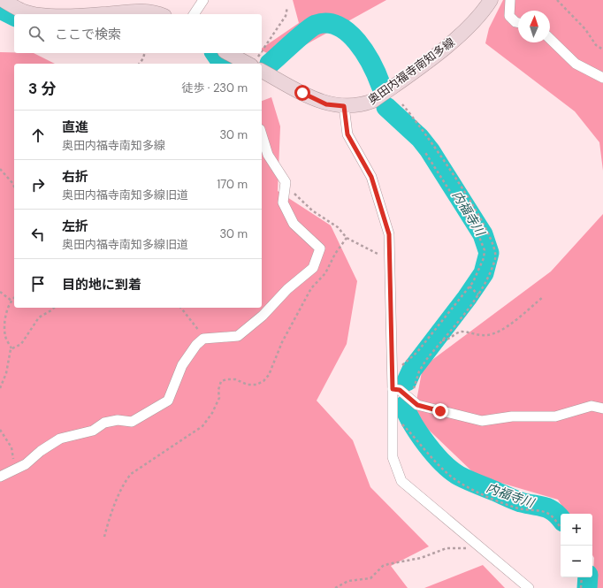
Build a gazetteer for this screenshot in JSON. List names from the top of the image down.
{
  "streets": {
    "main road": ["奥田内福寺南知多線"]
  },
  "water": ["内福寺川"],
  "north": "top",
  "page": {
    "search": "ここで検索",
    "heading": ["3 分", "徒歩 · 230 m"],
    "list": [
      ["直進", "奥田内福寺南知多線", "30 m"],
      ["右折", "奥田内福寺南知多線旧道", "170 m"],
      ["左折", "奥田内福寺南知多線旧道", "30 m"],
      "目的地に到着"
    ],
    "map_buttons": ["+", "−"]
  }
}
